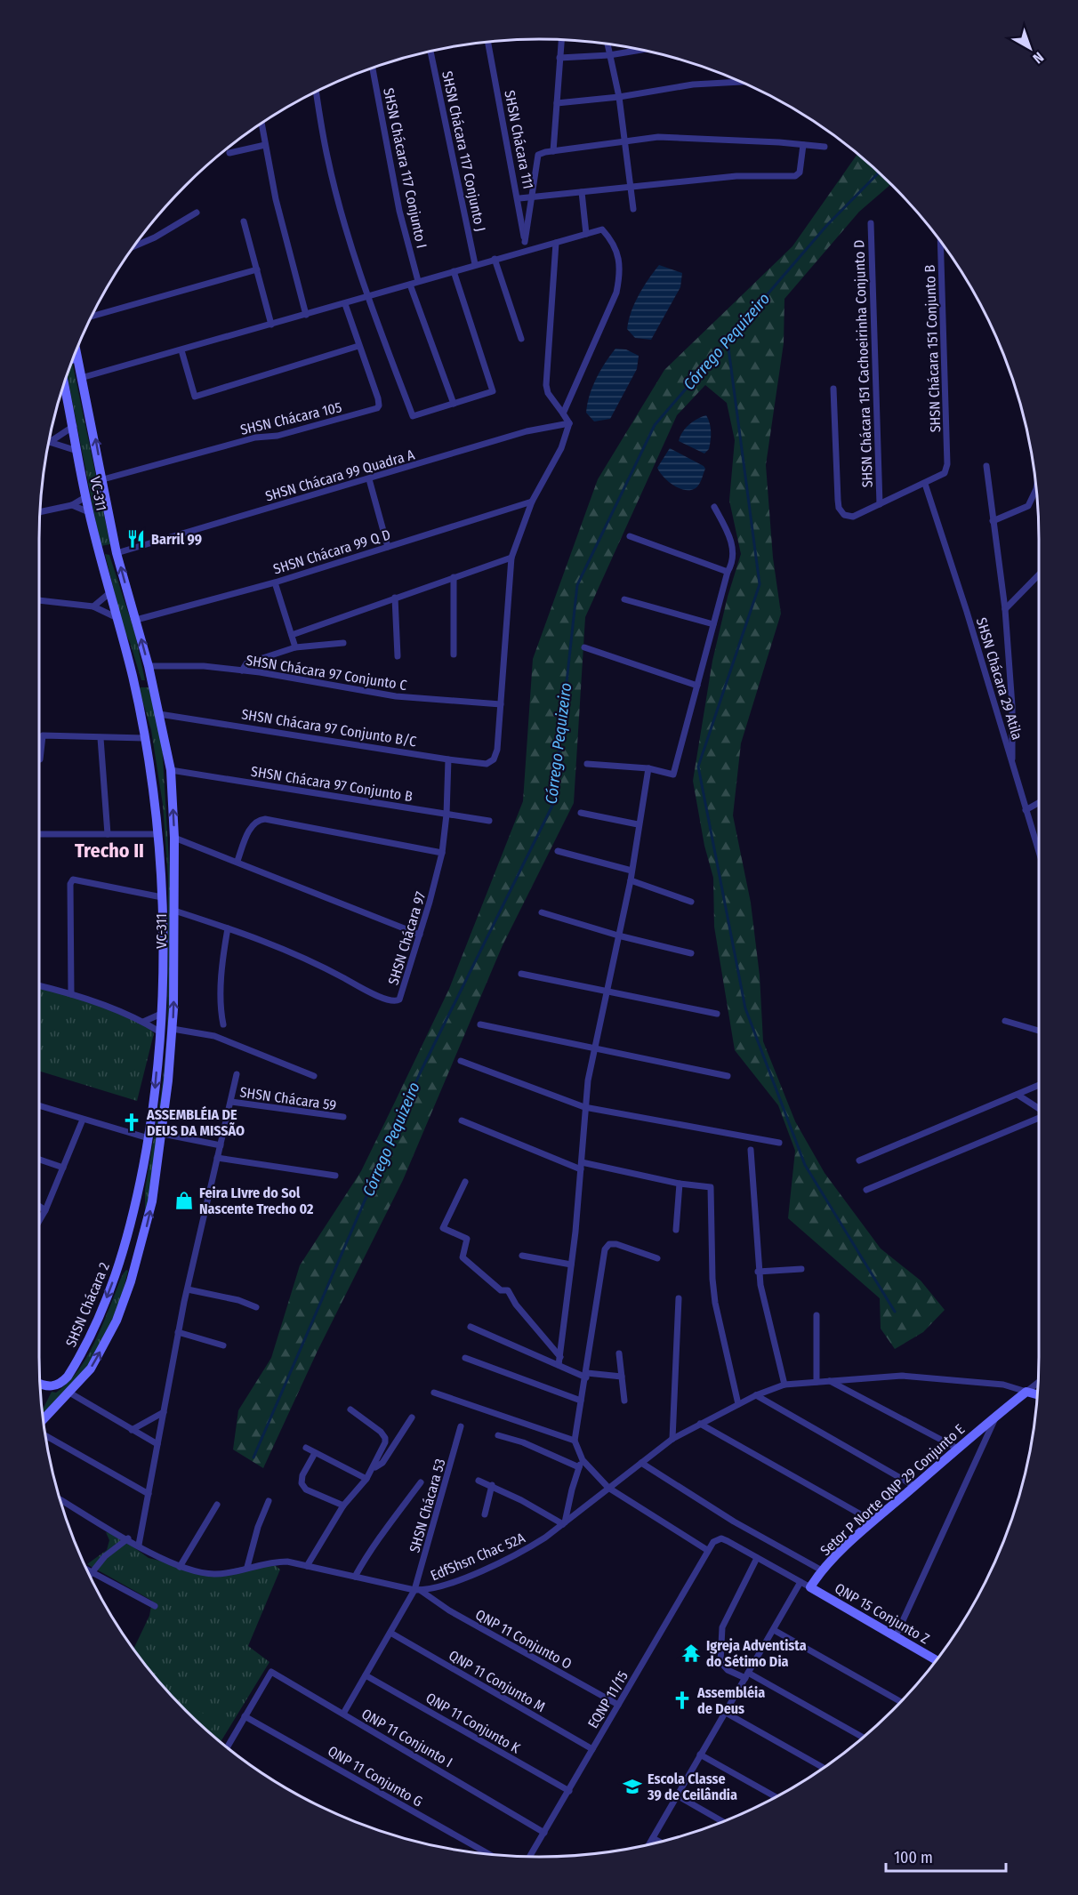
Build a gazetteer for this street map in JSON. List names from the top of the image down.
{
  "streets": {
    "main road": [
      "VC-311",
      "SHSN Chácara 2",
      "Setor P Norte QNP 29 Conjunto E",
      "QNP 15 Conjunto Z"
    ],
    "street": [
      "SHSN Chácara 111",
      "SHSN Chácara 117 Conjunto J",
      "SHSN Chácara 117 Conjunto I",
      "SHSN Chácara 151 Conjunto B",
      "SHSN Chácara 151 Cachoeirinha Conjunto D",
      "SHSN Chácara 105",
      "SHSN Chácara 99 Quadra A",
      "SHSN Chácara 99 Q D",
      "SHSN Chácara 97 Conjunto C",
      "SHSN Chácara 29 Atila",
      "SHSN Chácara 97 Conjunto B/C",
      "SHSN Chácara 97 Conjunto B",
      "SHSN Chácara 97",
      "SHSN Chácara 59",
      "SHSN Chácara 53",
      "EdfShsn Chac 52A",
      "QNP 11 Conjunto O",
      "QNP 11 Conjunto M",
      "EQNP 11/15",
      "QNP 11 Conjunto K",
      "QNP 11 Conjunto I",
      "QNP 11 Conjunto G"
    ]
  },
  "crossings": [
    ["SHSN Chácara 151 Conjunto B", "SHSN Chácara 29 Atila"],
    ["SHSN Chácara 105", "VC-311"],
    ["SHSN Chácara 99 Quadra A", "VC-311"],
    ["VC-311", "SHSN Chácara 99 Q D"],
    ["VC-311", "SHSN Chácara 97 Conjunto C"],
    ["VC-311", "SHSN Chácara 97 Conjunto B/C"],
    ["VC-311", "SHSN Chácara 97 Conjunto B"],
    ["VC-311", "SHSN Chácara 97"],
    ["VC-311", "SHSN Chácara 2"],
    ["SHSN Chácara 97 Conjunto C", "SHSN Chácara 97 Conjunto B/C"],
    ["SHSN Chácara 97 Conjunto B/C", "SHSN Chácara 97"],
    ["SHSN Chácara 97 Conjunto B", "SHSN Chácara 97"],
    ["Setor P Norte QNP 29 Conjunto E", "EdfShsn Chac 52A"],
    ["Setor P Norte QNP 29 Conjunto E", "QNP 15 Conjunto Z"],
    ["SHSN Chácara 53", "EdfShsn Chac 52A"],
    ["SHSN Chácara 53", "QNP 11 Conjunto O"],
    ["SHSN Chácara 53", "QNP 11 Conjunto M"],
    ["SHSN Chácara 53", "QNP 11 Conjunto K"],
    ["SHSN Chácara 53", "QNP 11 Conjunto I"],
    ["EdfShsn Chac 52A", "QNP 11 Conjunto O"],
    ["QNP 11 Conjunto O", "EQNP 11/15"],
    ["QNP 11 Conjunto M", "EQNP 11/15"],
    ["EQNP 11/15", "QNP 11 Conjunto K"],
    ["EQNP 11/15", "QNP 11 Conjunto I"],
    ["QNP 11 Conjunto I", "QNP 11 Conjunto G"]
  ],
  "one_way": ["SHSN Chácara 2"],
  "districts": ["Trecho II"],
  "water": ["Córrego Pequizeiro"],
  "places": {
    "restaurant": ["Barril 99"],
    "church": ["ASSEMBLÉIA DE DEUS DA MISSÃO", "Assembléia de Deus"],
    "shop": ["Feira LIvre do Sol Nascente Trecho 02"],
    "temple": ["Igreja Adventista do Sétimo Dia"],
    "school or university": ["Escola Classe 39 de Ceilândia"]
  },
  "scale_bar": "100 m",
  "north": "bottom right"
}
